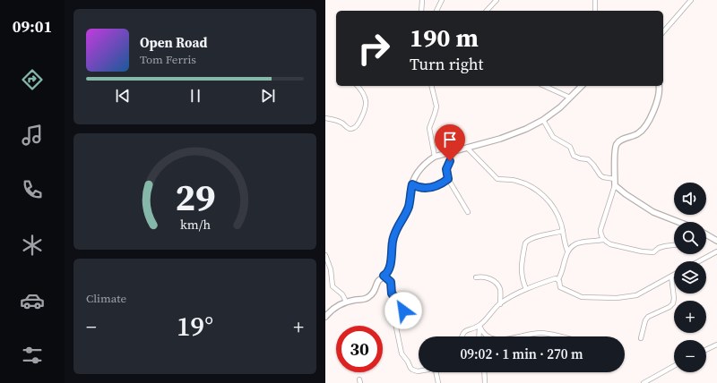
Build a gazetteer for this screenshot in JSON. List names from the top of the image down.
{
  "page": {
    "tabs": "09:01",
    "turn": ["190 m", "Turn right"],
    "song": ["Open Road", "Tom Ferris"],
    "map_buttons": ["+", "−"],
    "tile": "Climate",
    "heat": ["−", "19°", "+"],
    "limit": "30",
    "trip": "09:02 · 1 min · 270 m",
    "gauge": ["29", "km/h"]
  }
}
